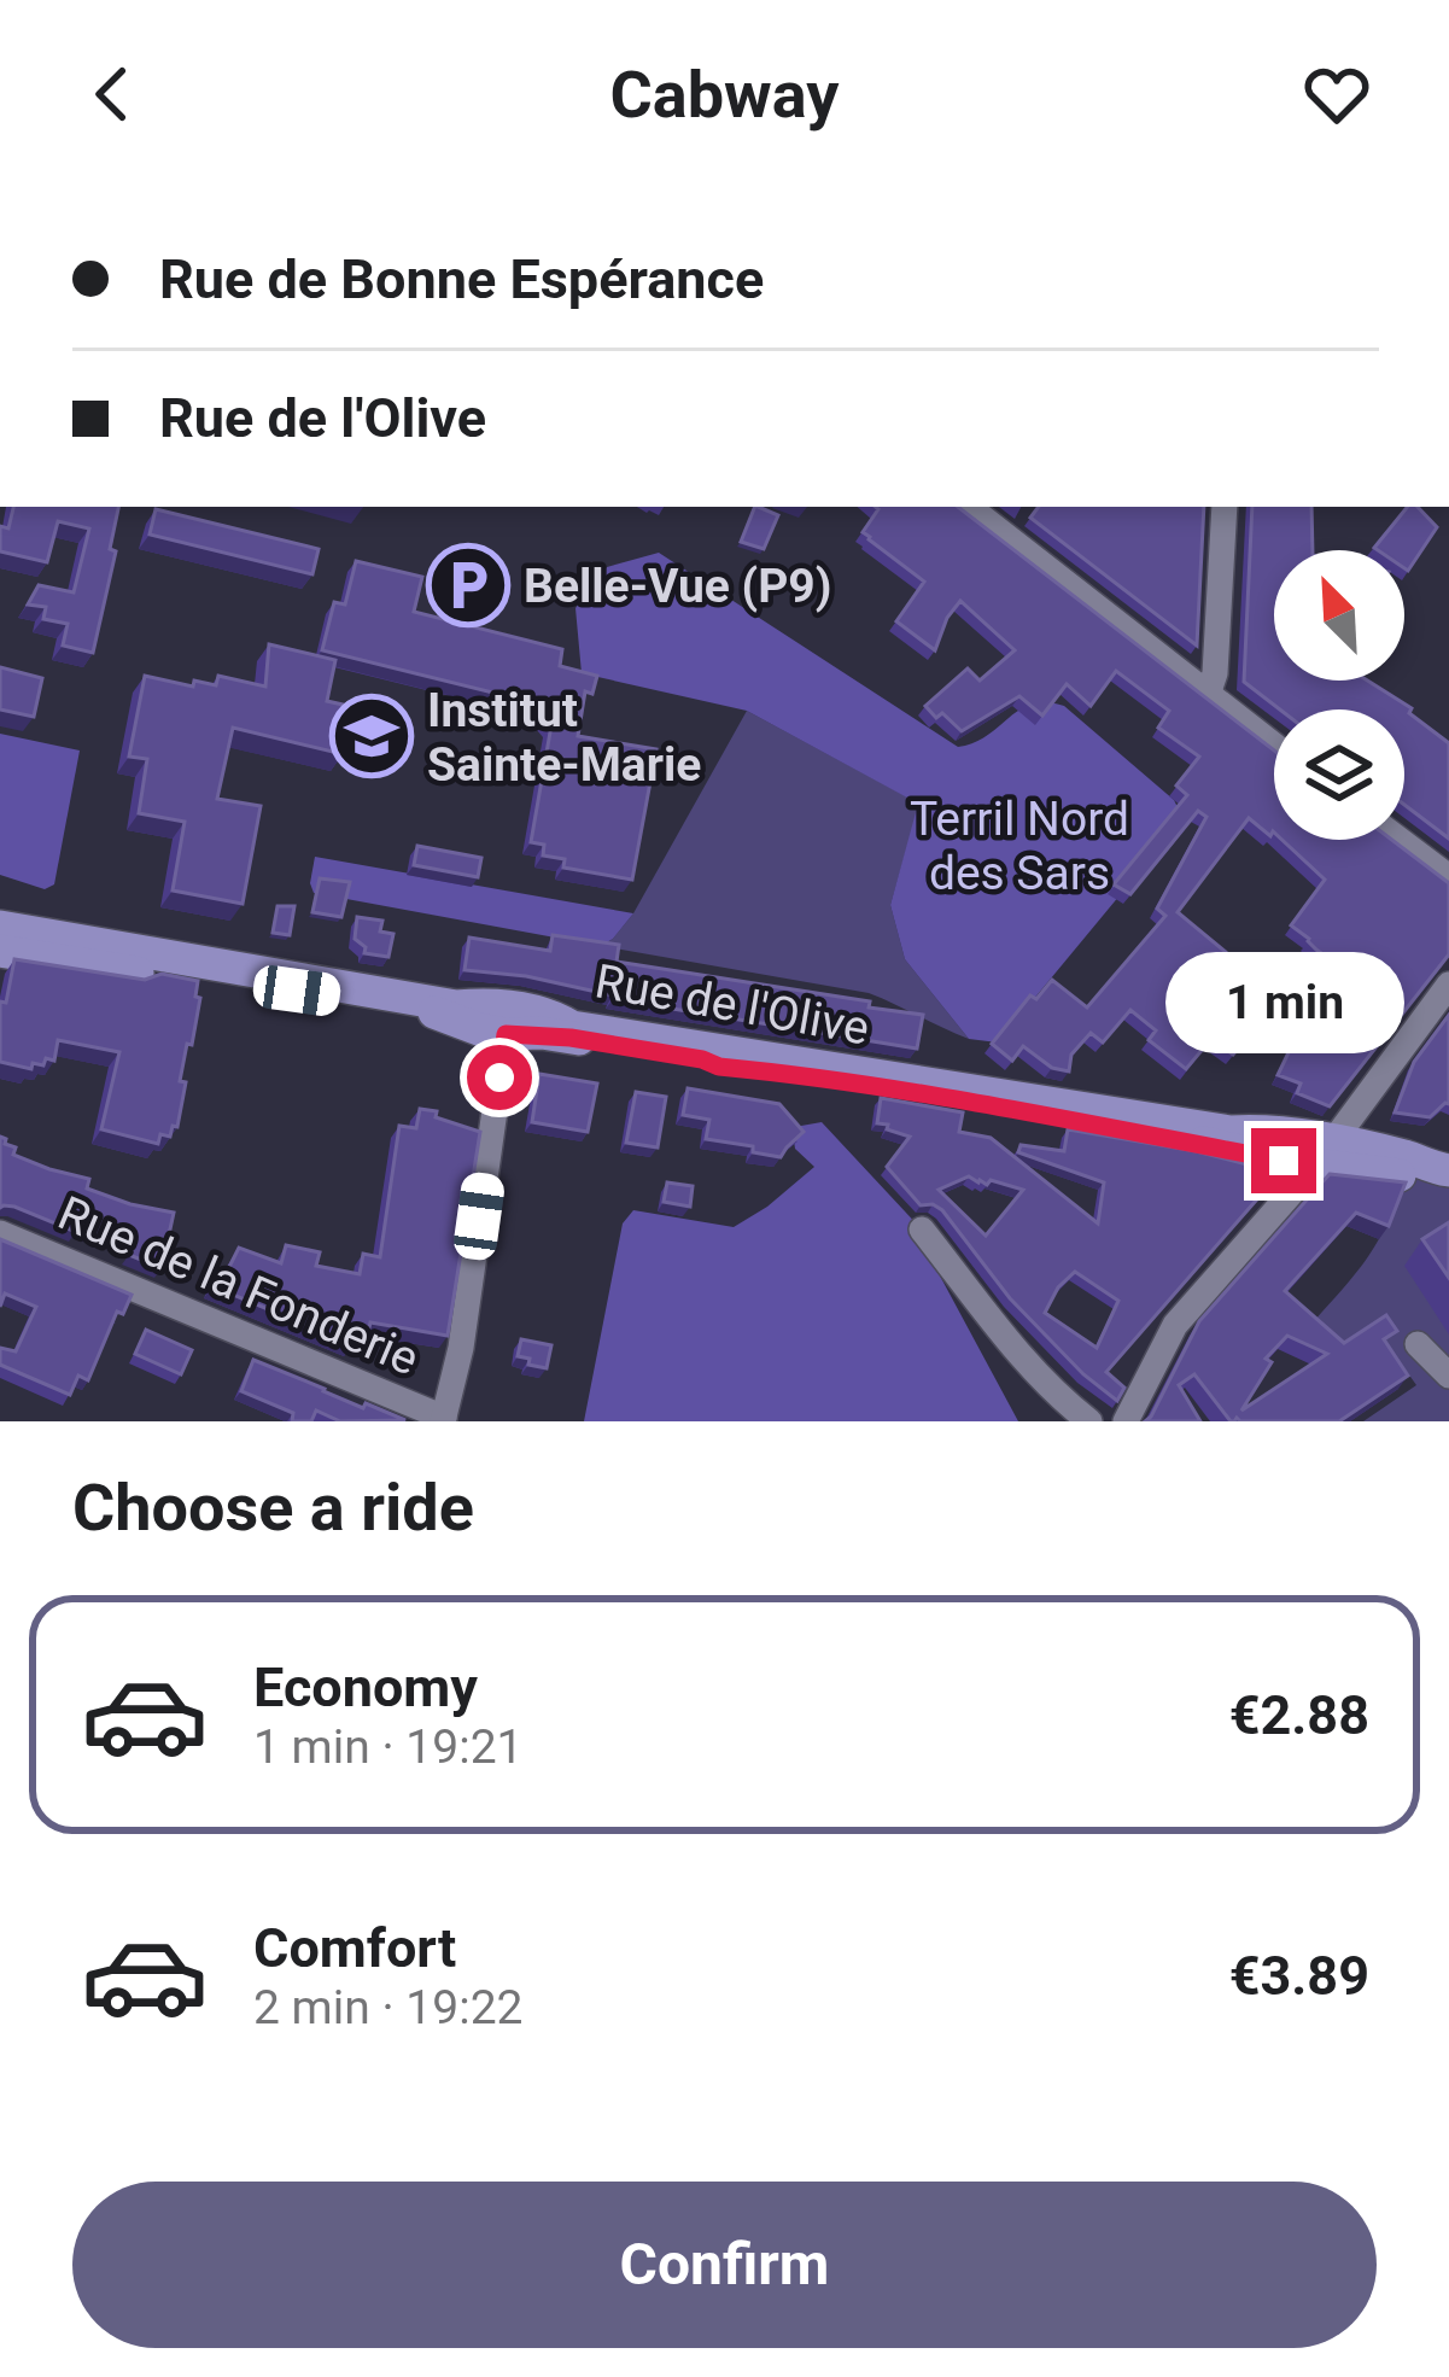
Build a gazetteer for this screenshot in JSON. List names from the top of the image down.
{
  "streets": {
    "main road": ["Rue de l'Olive"],
    "street": ["Rue de la Fonderie"]
  },
  "parks": ["Terril Nord des Sars"],
  "places": {
    "parking": ["Belle-Vue (P9)"],
    "school or university": ["Institut Sainte-Marie"]
  },
  "north": "top left",
  "page": {
    "header": "Cabway",
    "banner": ["Rue de Bonne Espérance", "Rue de l'Olive"],
    "bubble": "1 min",
    "heading": "Choose a ride",
    "list": [
      {
        "name": "Economy",
        "note": "1 min · 19:21",
        "value": "€2.88"
      },
      {
        "name": "Comfort",
        "note": "2 min · 19:22",
        "value": "€3.89"
      }
    ],
    "buttons": "Confirm"
  }
}
